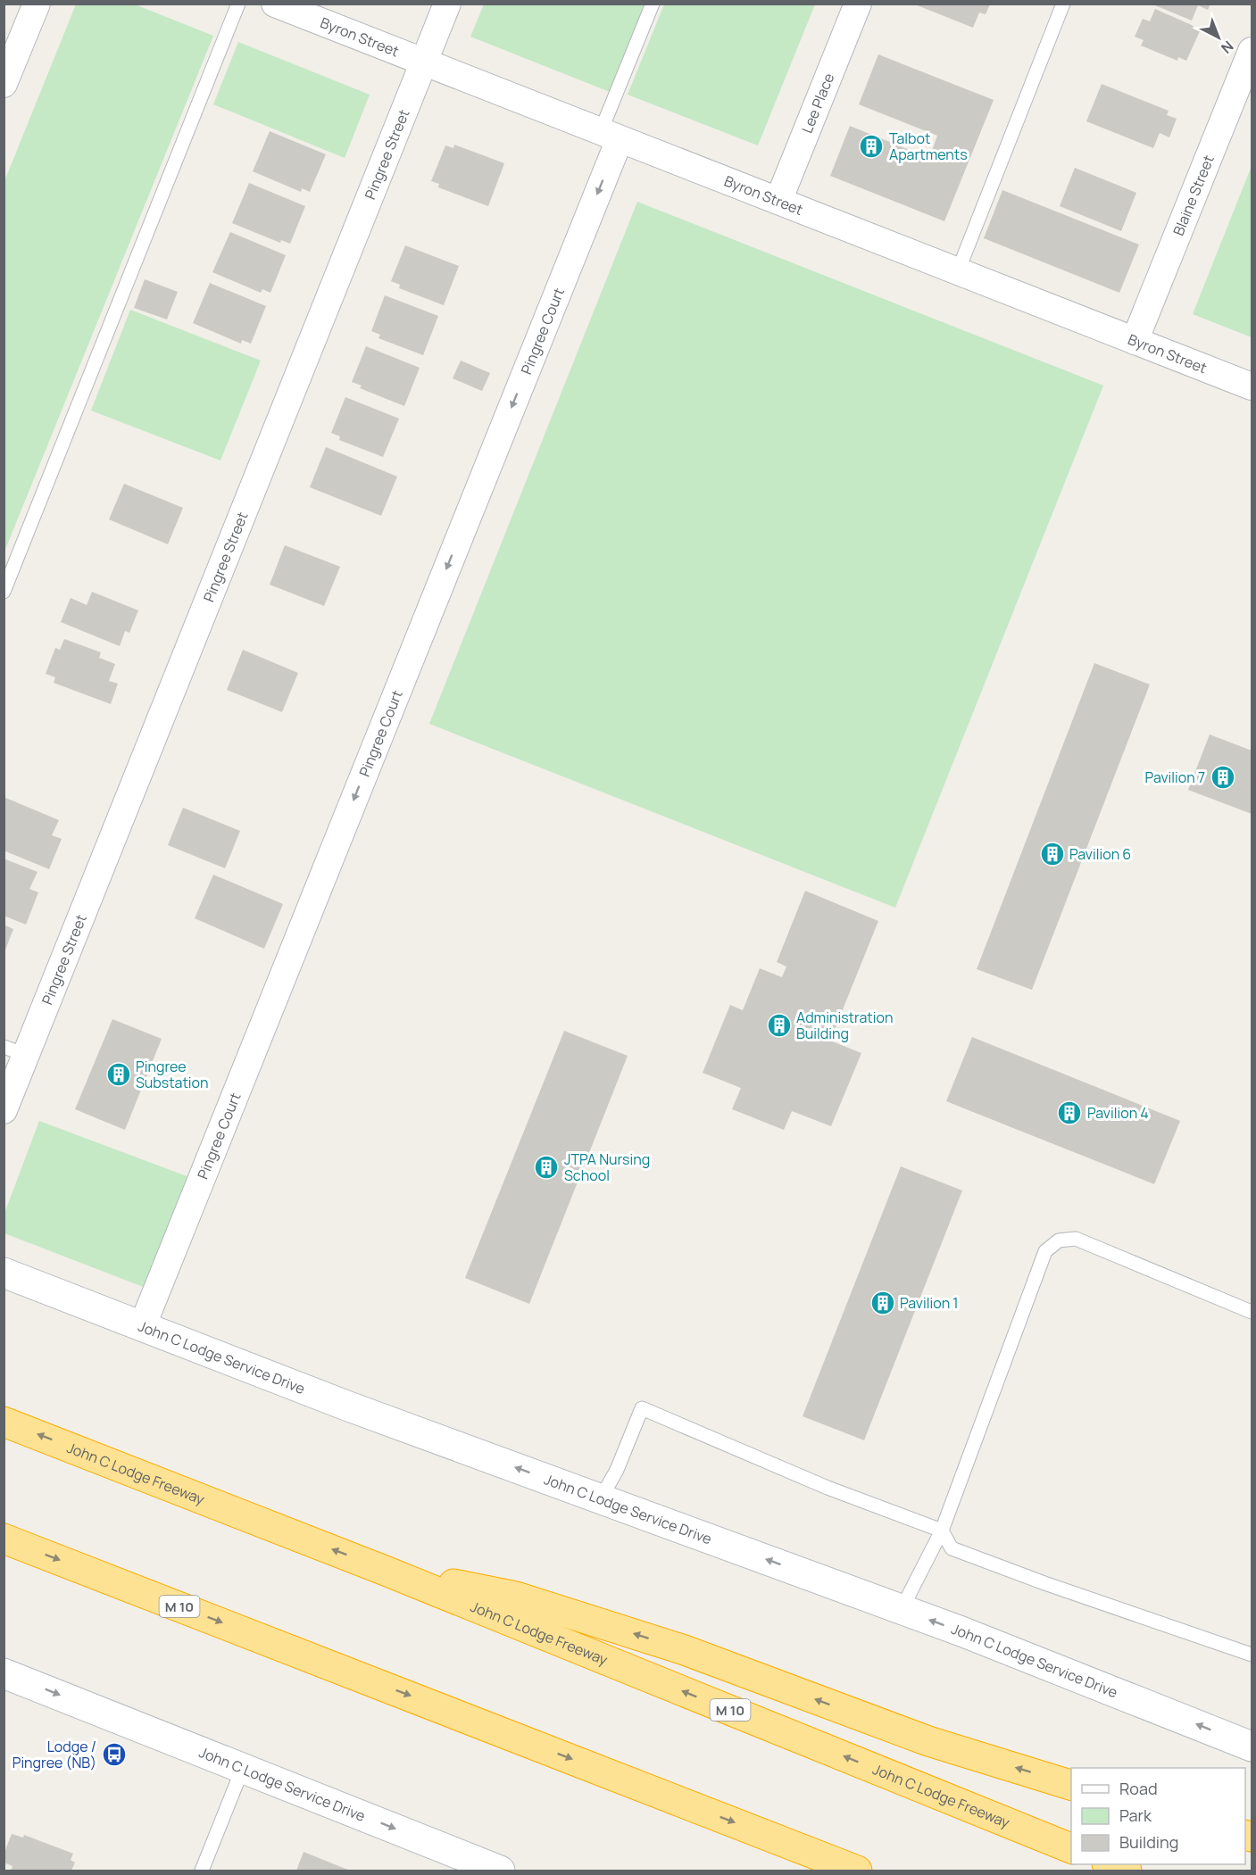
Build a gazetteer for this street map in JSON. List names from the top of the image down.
{
  "streets": {
    "highway": ["John C Lodge Freeway", "M 10"],
    "main road": ["John C Lodge Service Drive"],
    "street": [
      "Byron Street",
      "Lee Place",
      "Pingree Street",
      "Blaine Street",
      "Pingree Court"
    ]
  },
  "crossings": [
    ["Byron Street", "Lee Place"],
    ["Byron Street", "Pingree Street"],
    ["Byron Street", "Blaine Street"],
    ["Byron Street", "Pingree Court"],
    ["Pingree Court", "John C Lodge Service Drive"]
  ],
  "one_way": ["Pingree Court"],
  "places": {
    "building": [
      "Talbot Apartments",
      "Pavilion 7",
      "Pavilion 6",
      "Administration Building",
      "Pingree Substation",
      "Pavilion 4",
      "JTPA Nursing School",
      "Pavilion 1"
    ],
    "bus stop": ["Lodge / Pingree (NB)"]
  },
  "legend": ["Road", "Park", "Building"],
  "north": "bottom right"
}
